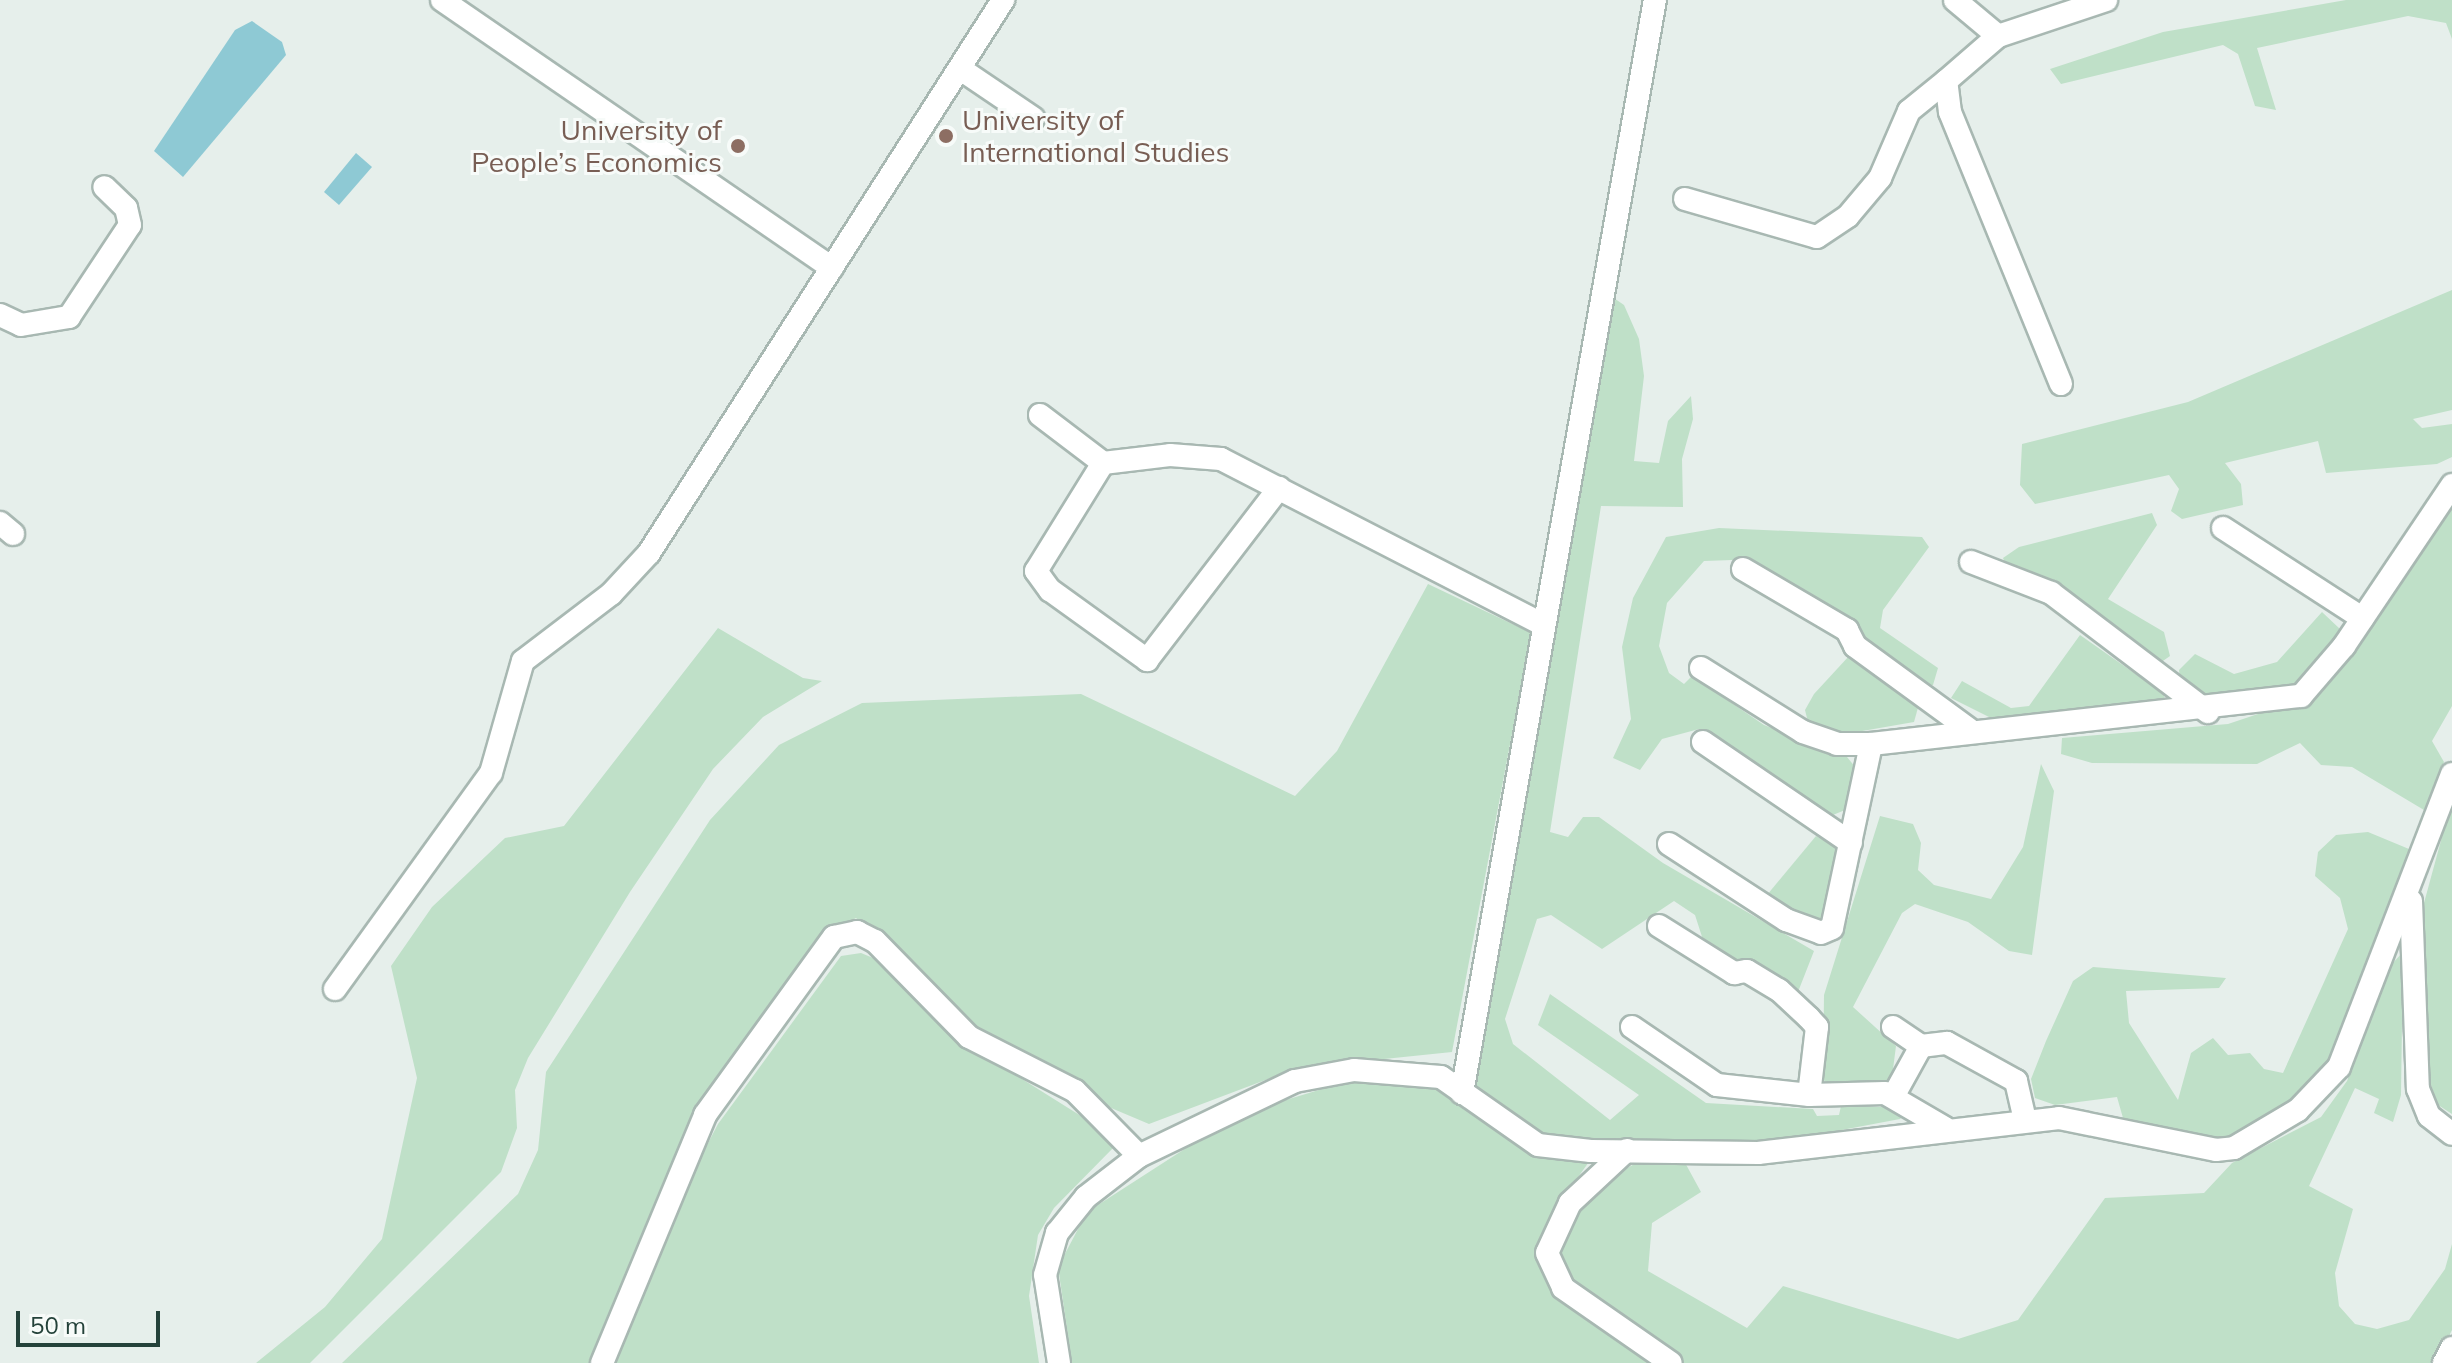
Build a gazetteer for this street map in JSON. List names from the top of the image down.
{
  "places": ["University of International Studies", "University of People’s Economics"],
  "scale_bar": "50 m"
}
